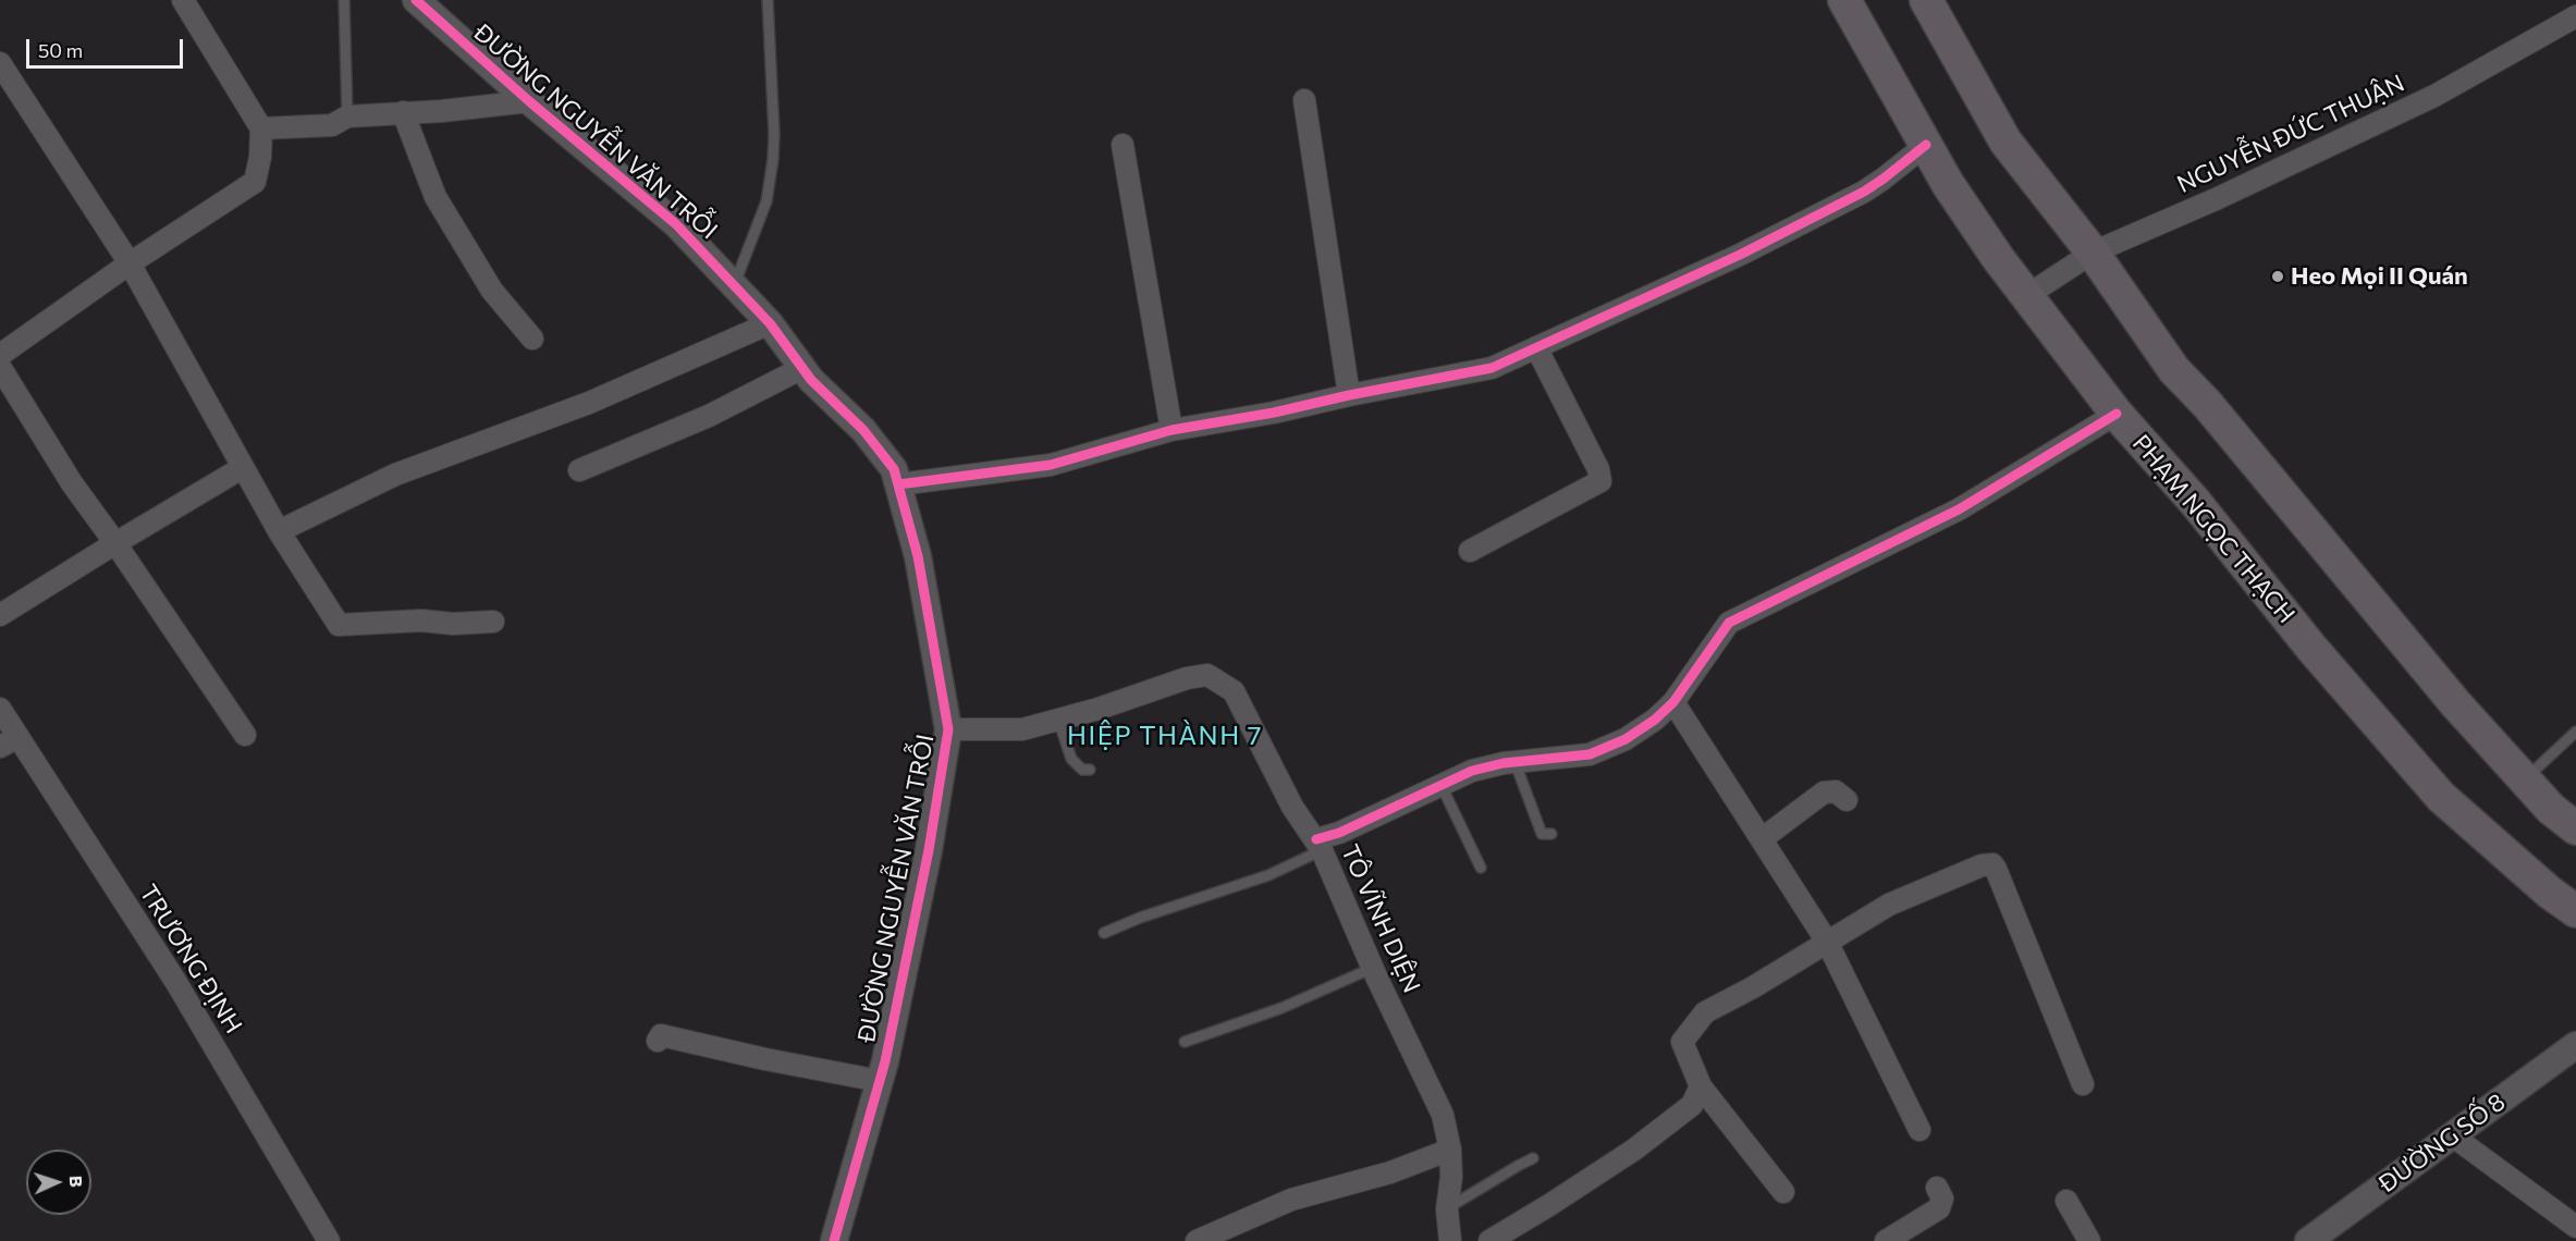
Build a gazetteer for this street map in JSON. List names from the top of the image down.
{
  "streets": {
    "main road": ["PHẠM NGỌC THẠCH"],
    "street": [
      "ĐƯỜNG NGUYỄN VĂN TRỖI",
      "NGUYỄN ĐỨC THUẬN",
      "TÔ VĨNH DIỆN",
      "TRƯƠNG ĐỊNH",
      "ĐƯỜNG SỐ 8"
    ]
  },
  "crossings": [
    ["ĐƯỜNG NGUYỄN VĂN TRỖI", "TÔ VĨNH DIỆN"],
    ["NGUYỄN ĐỨC THUẬN", "PHẠM NGỌC THẠCH"]
  ],
  "districts": ["HIỆP THÀNH 7"],
  "places": ["Heo Mọi II Quán"],
  "scale_bar": "50 m",
  "north": "right"
}
